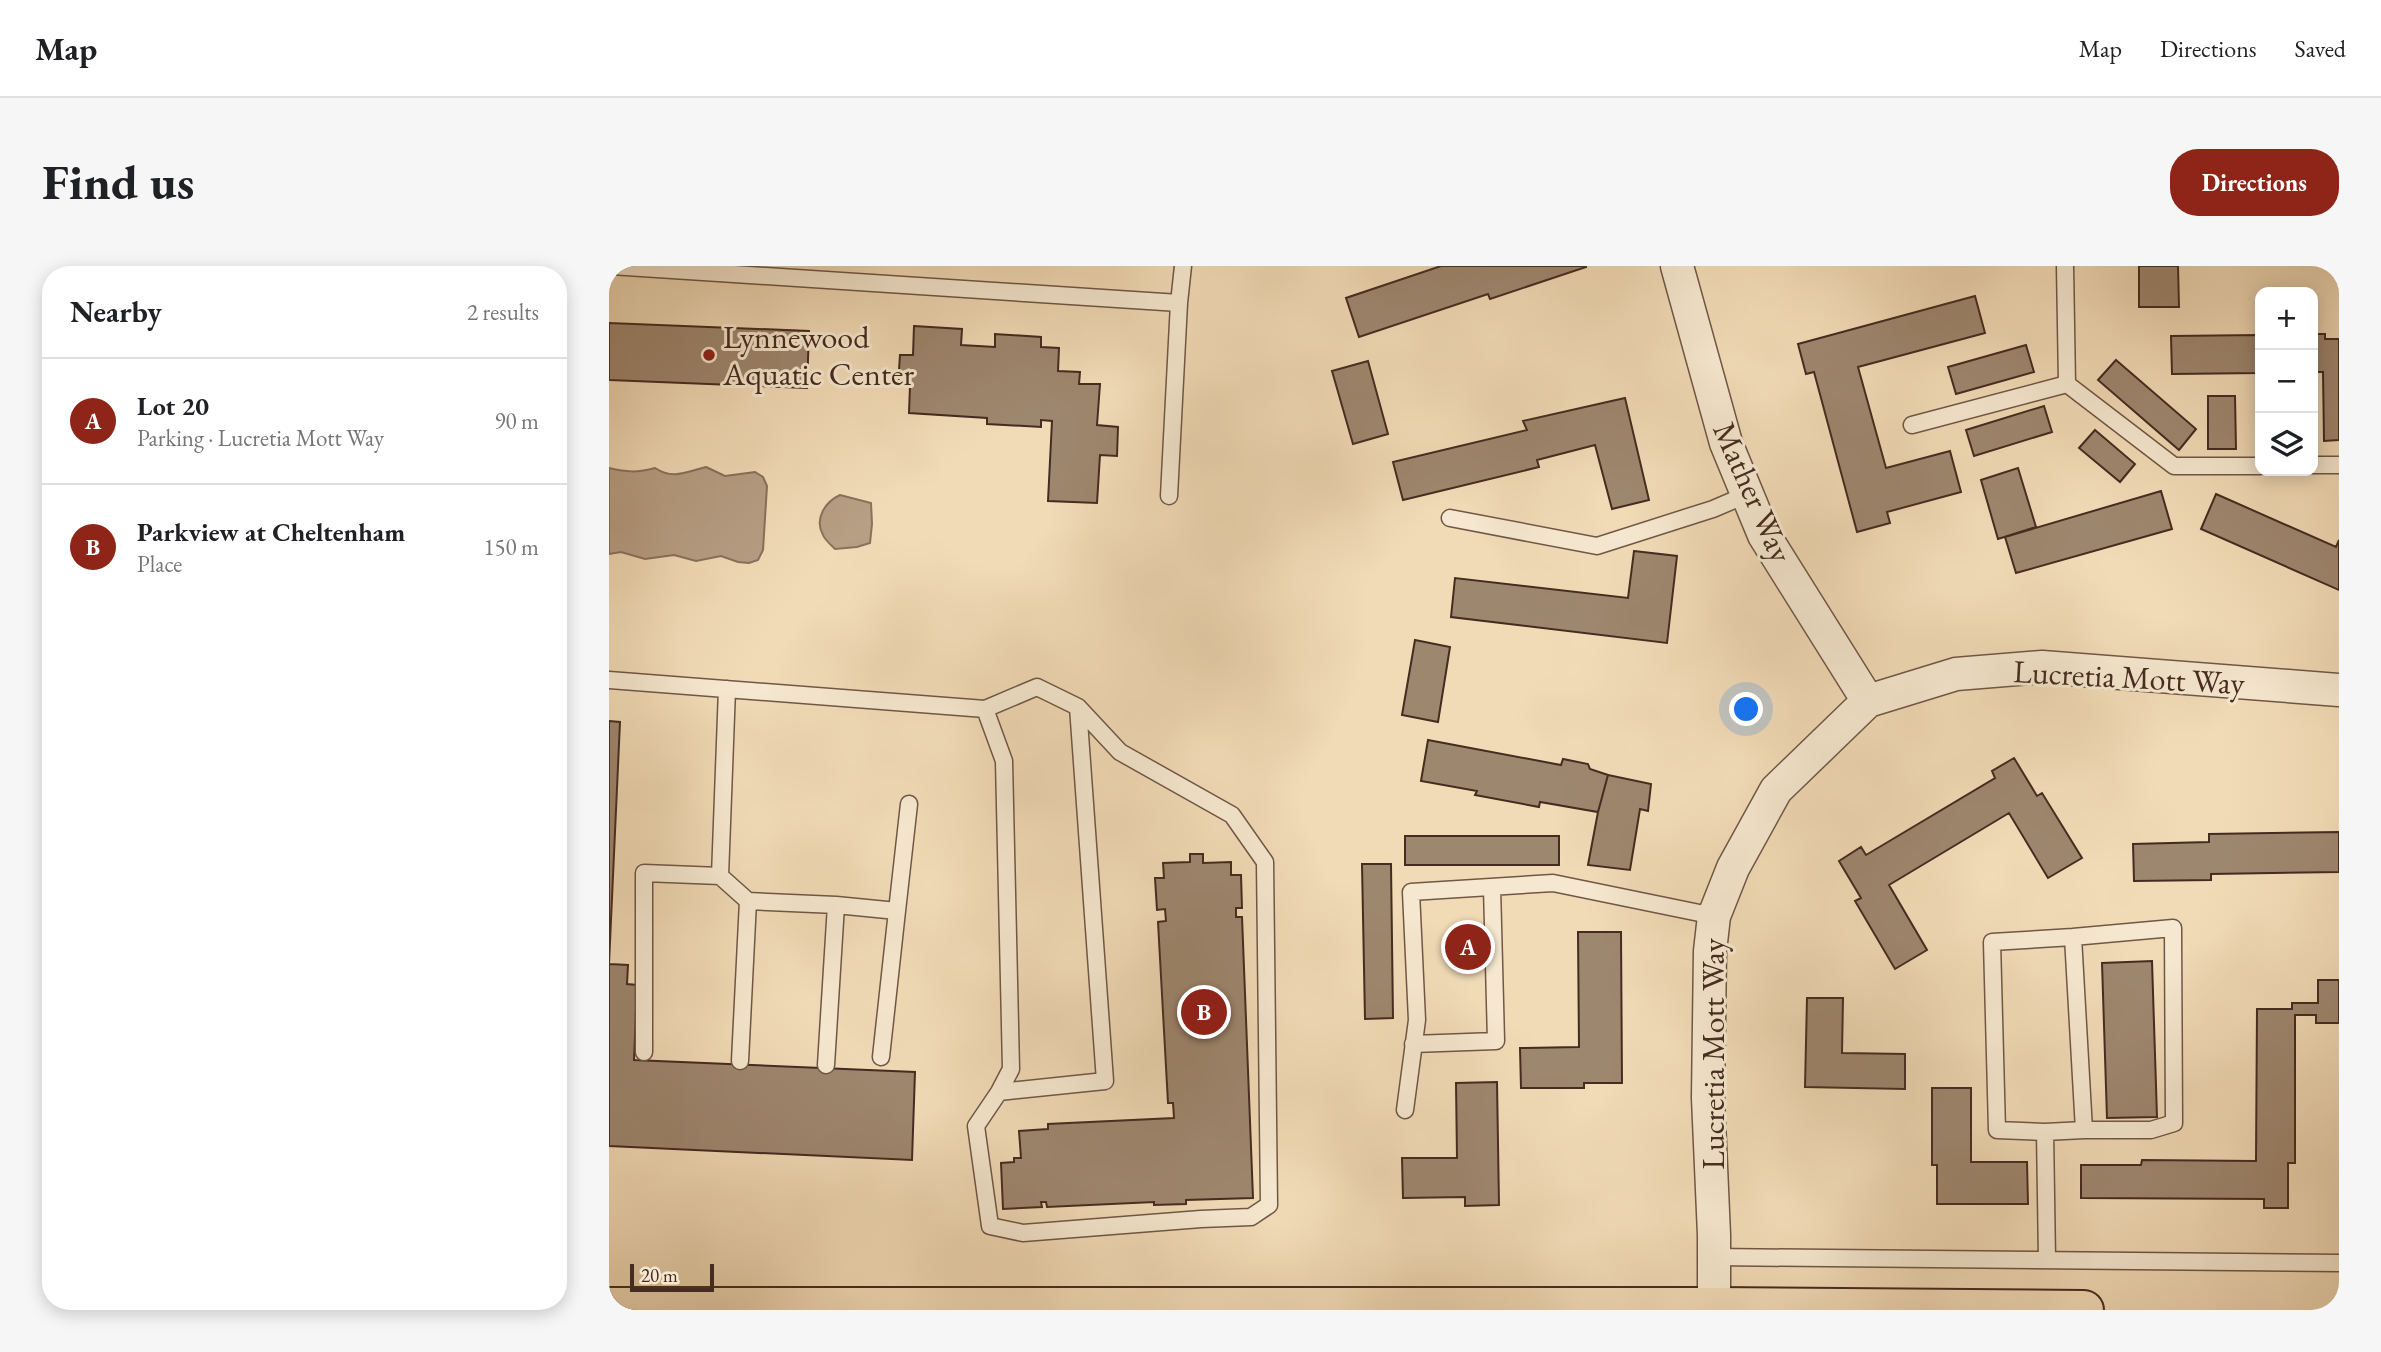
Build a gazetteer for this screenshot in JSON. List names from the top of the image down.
{
  "streets": {
    "street": ["Mather Way", "Lucretia Mott Way"]
  },
  "crossings": [
    ["Mather Way", "Lucretia Mott Way"]
  ],
  "places": ["Lynnewood Aquatic Center"],
  "scale_bar": "20 m",
  "page": {
    "header": "Map",
    "nav": ["Map", "Directions", "Saved"],
    "buttons": "Directions",
    "title": "Find us",
    "heading": ["Nearby", "2 results"],
    "map_buttons": ["+", "−"],
    "list": [
      {
        "mark": "A",
        "name": "Lot 20",
        "note": "Parking · Lucretia Mott Way",
        "value": "90 m"
      },
      {
        "mark": "B",
        "name": "Parkview at Cheltenham",
        "note": "Place",
        "value": "150 m"
      }
    ],
    "pins": ["A", "B"],
    "scale": "20 m"
  }
}
